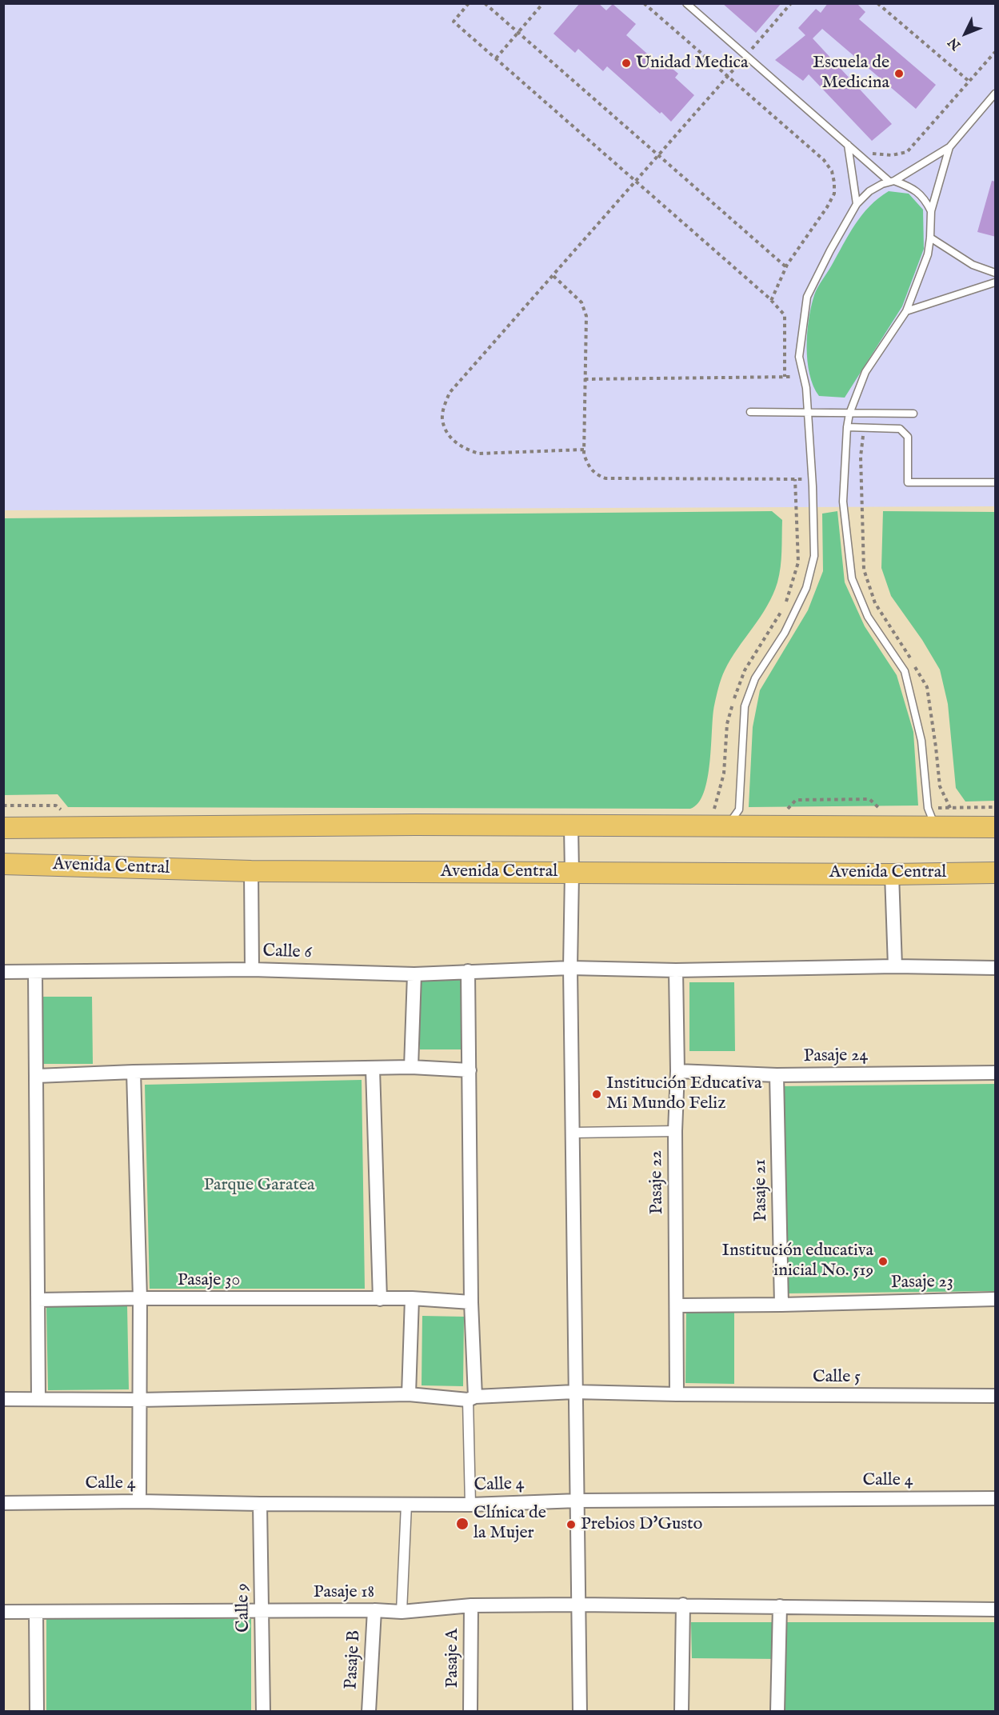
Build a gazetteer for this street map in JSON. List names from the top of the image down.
{
  "streets": {
    "main road": ["Avenida Central"],
    "street": [
      "Calle 6",
      "Pasaje 24",
      "Pasaje 22",
      "Pasaje 21",
      "Pasaje 30",
      "Pasaje 23",
      "Calle 5",
      "Calle 4",
      "Pasaje 18",
      "Calle 9",
      "Pasaje A",
      "Pasaje B"
    ]
  },
  "crossings": [
    ["Calle 6", "Pasaje 22"],
    ["Pasaje 24", "Pasaje 22"],
    ["Pasaje 24", "Pasaje 21"],
    ["Pasaje 22", "Pasaje 23"],
    ["Pasaje 22", "Calle 5"],
    ["Pasaje 21", "Pasaje 23"],
    ["Calle 4", "Calle 9"],
    ["Pasaje 18", "Calle 9"],
    ["Pasaje 18", "Pasaje A"],
    ["Pasaje 18", "Pasaje B"]
  ],
  "parks": ["Parque Garatea"],
  "places": [
    "Unidad Medica",
    "Escuela de Medicina",
    "Institución Educativa Mi Mundo Feliz",
    "Institución educativa inicial No. 519",
    "Clínica de la Mujer",
    "Prebios D'Gusto"
  ],
  "north": "bottom left"
}
